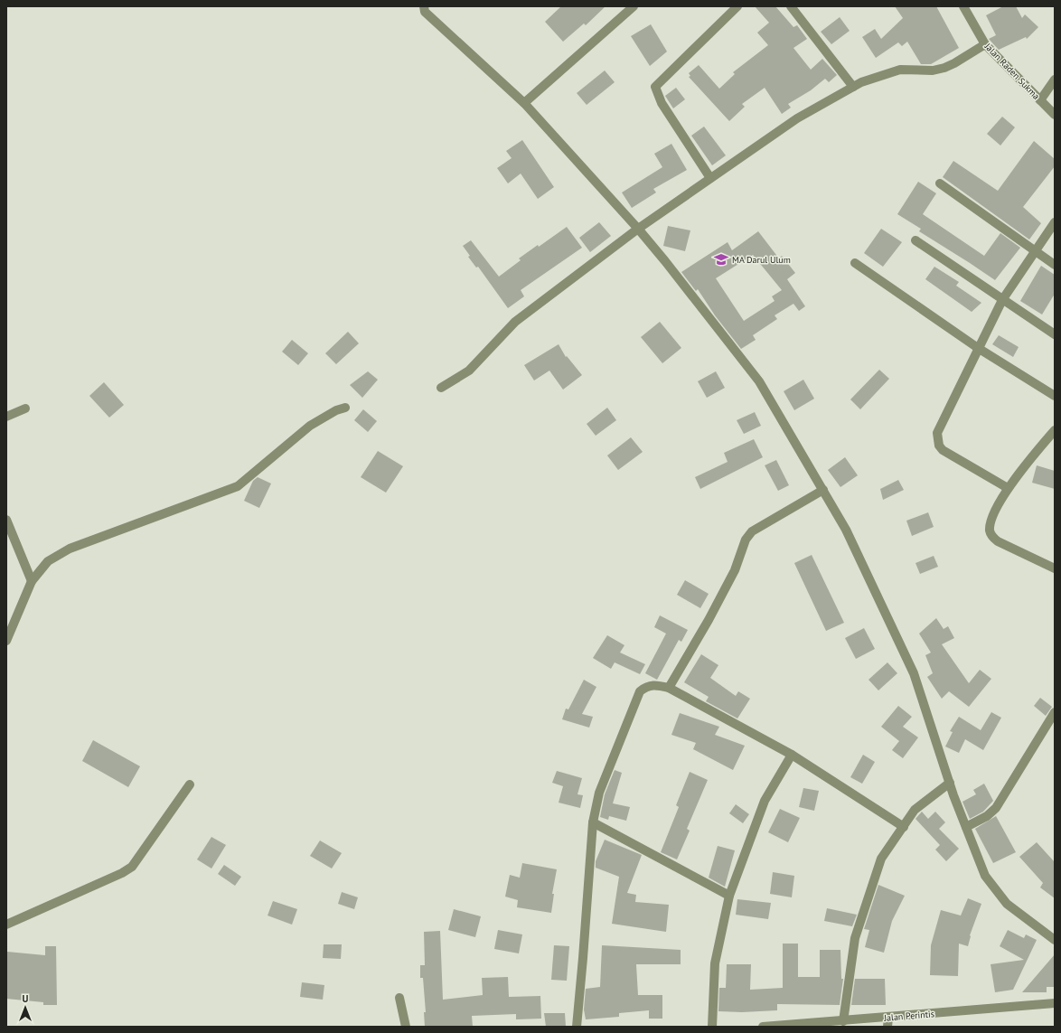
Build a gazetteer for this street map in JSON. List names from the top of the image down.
{
  "streets": {
    "street": ["Jalan Raden Sukma", "Jalan Perintis"]
  },
  "places": {
    "school or university": ["MA Darul Ulum"]
  },
  "north": "top"
}
